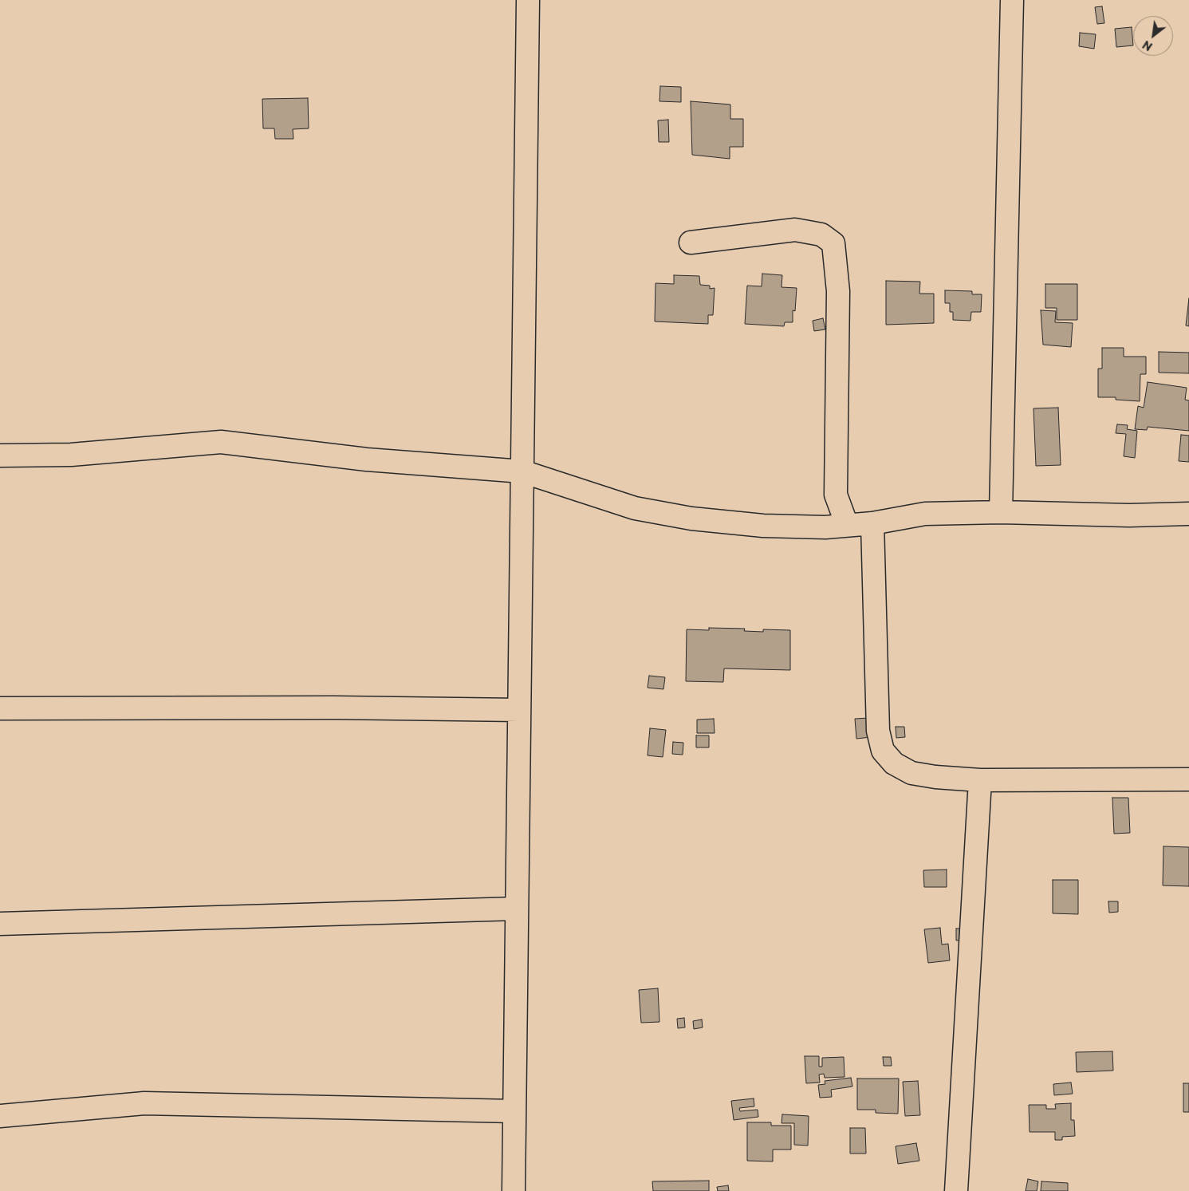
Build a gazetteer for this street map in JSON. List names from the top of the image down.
{
  "north": "bottom left"
}
